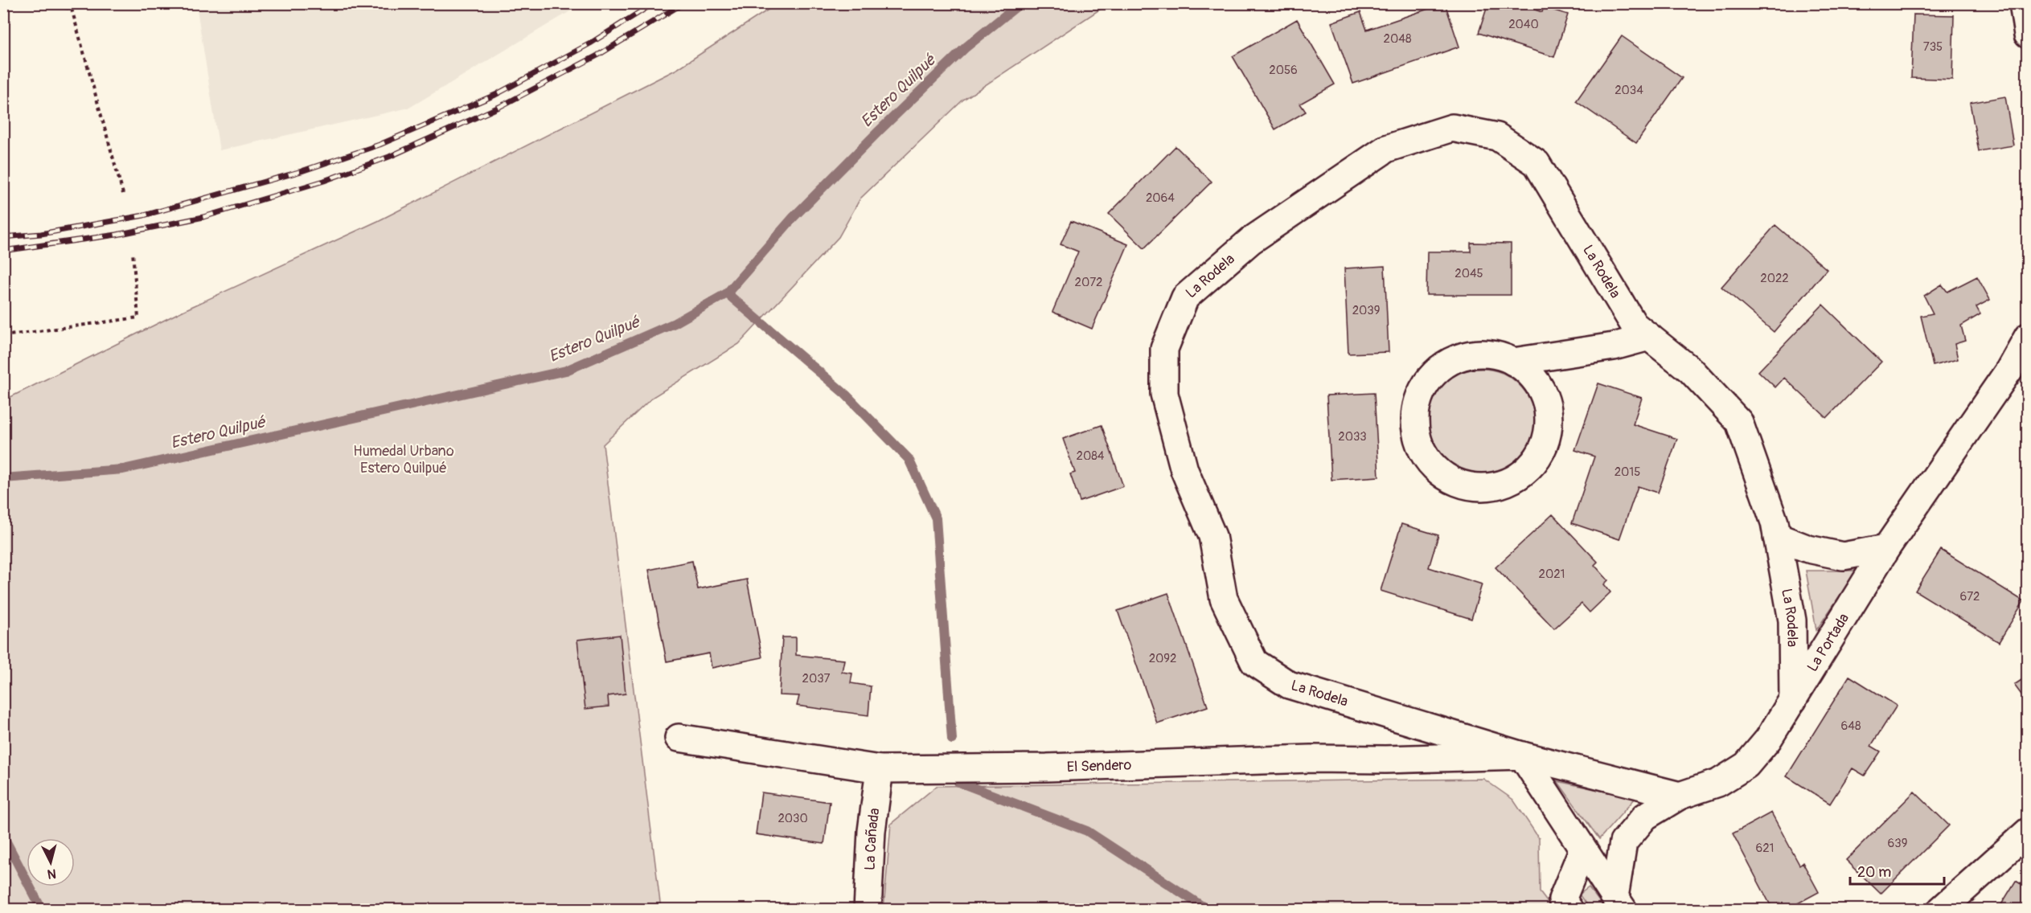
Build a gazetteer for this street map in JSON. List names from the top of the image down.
{
  "streets": {
    "street": [
      "La Rodela",
      "La Portada",
      "El Sendero",
      "La Cañada"
    ]
  },
  "crossings": [
    ["La Rodela", "La Portada"],
    ["La Rodela", "El Sendero"],
    ["El Sendero", "La Cañada"]
  ],
  "water": ["Estero Quilpué"],
  "parks": ["Humedal Urbano Estero Quilpué"],
  "house_numbers": [
    "2040",
    "2048",
    "735",
    "2056",
    "2034",
    "2064",
    "2045",
    "2022",
    "2072",
    "2039",
    "2033",
    "2084",
    "2015",
    "2021",
    "672",
    "2092",
    "2037",
    "648",
    "2030",
    "639",
    "621"
  ],
  "scale_bar": "20 m",
  "north": "bottom"
}
